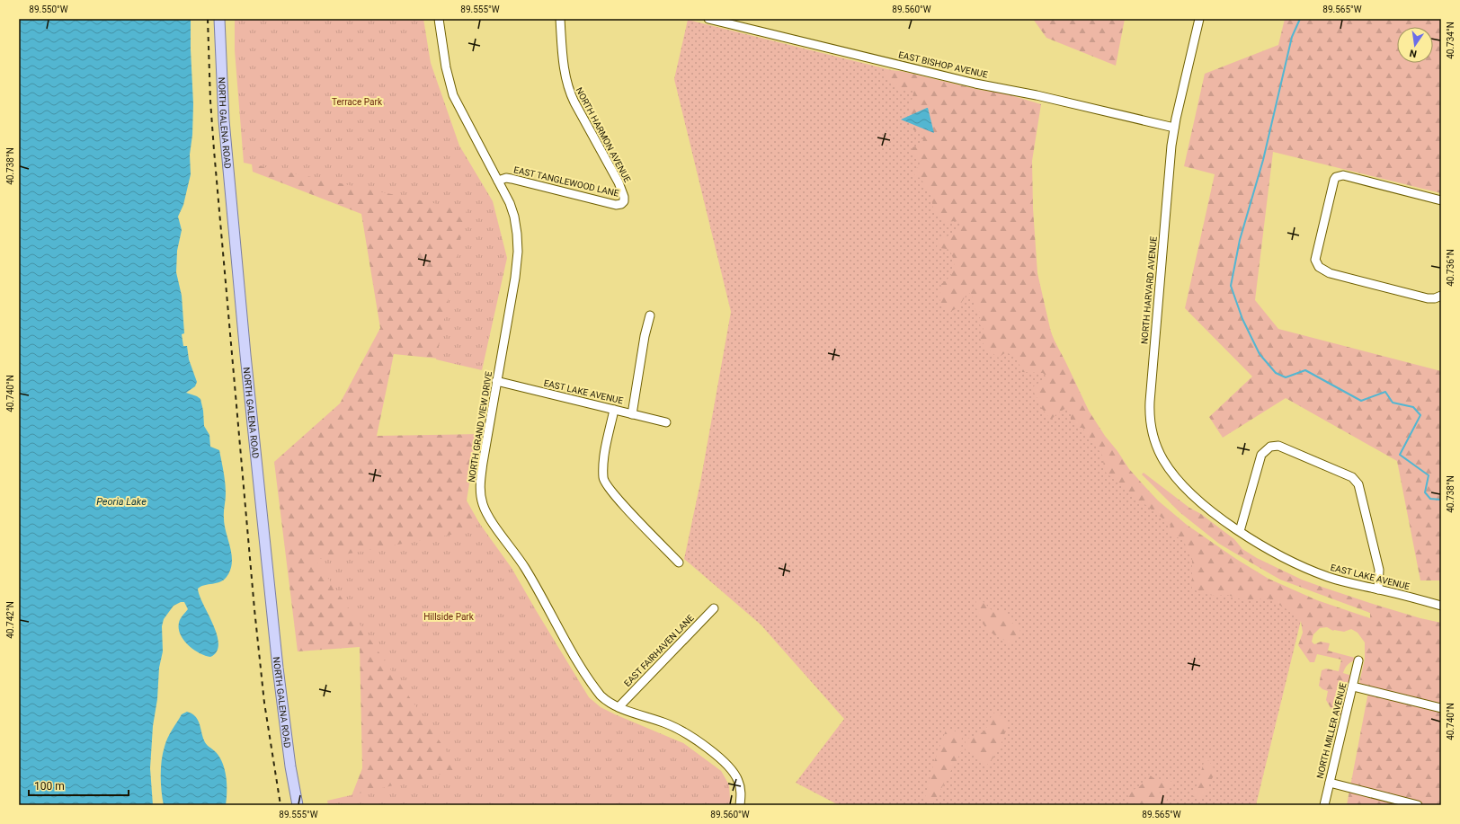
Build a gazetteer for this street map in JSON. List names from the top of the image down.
{
  "streets": {
    "main road": ["NORTH GALENA ROAD"],
    "street": [
      "EAST BISHOP AVENUE",
      "NORTH HARMON AVENUE",
      "EAST TANGLEWOOD LANE",
      "NORTH HARVARD AVENUE",
      "EAST LAKE AVENUE",
      "NORTH GRAND VIEW DRIVE",
      "EAST FAIRHAVEN LANE",
      "NORTH MILLER AVENUE"
    ]
  },
  "crossings": [
    ["EAST BISHOP AVENUE", "NORTH HARVARD AVENUE"],
    ["NORTH HARMON AVENUE", "EAST TANGLEWOOD LANE"],
    ["EAST TANGLEWOOD LANE", "NORTH GRAND VIEW DRIVE"],
    ["NORTH HARVARD AVENUE", "EAST LAKE AVENUE"],
    ["EAST LAKE AVENUE", "NORTH GRAND VIEW DRIVE"],
    ["NORTH GRAND VIEW DRIVE", "EAST FAIRHAVEN LANE"]
  ],
  "water": ["Peoria Lake"],
  "parks": ["Terrace Park", "Hillside Park"],
  "scale_bar": "100 m",
  "north": "bottom",
  "coordinates": [
    "89.550°W",
    "89.555°W",
    "89.560°W",
    "89.565°W",
    "40.734°N",
    "40.738°N",
    "40.736°N",
    "40.740°N",
    "40.742°N"
  ]
}
